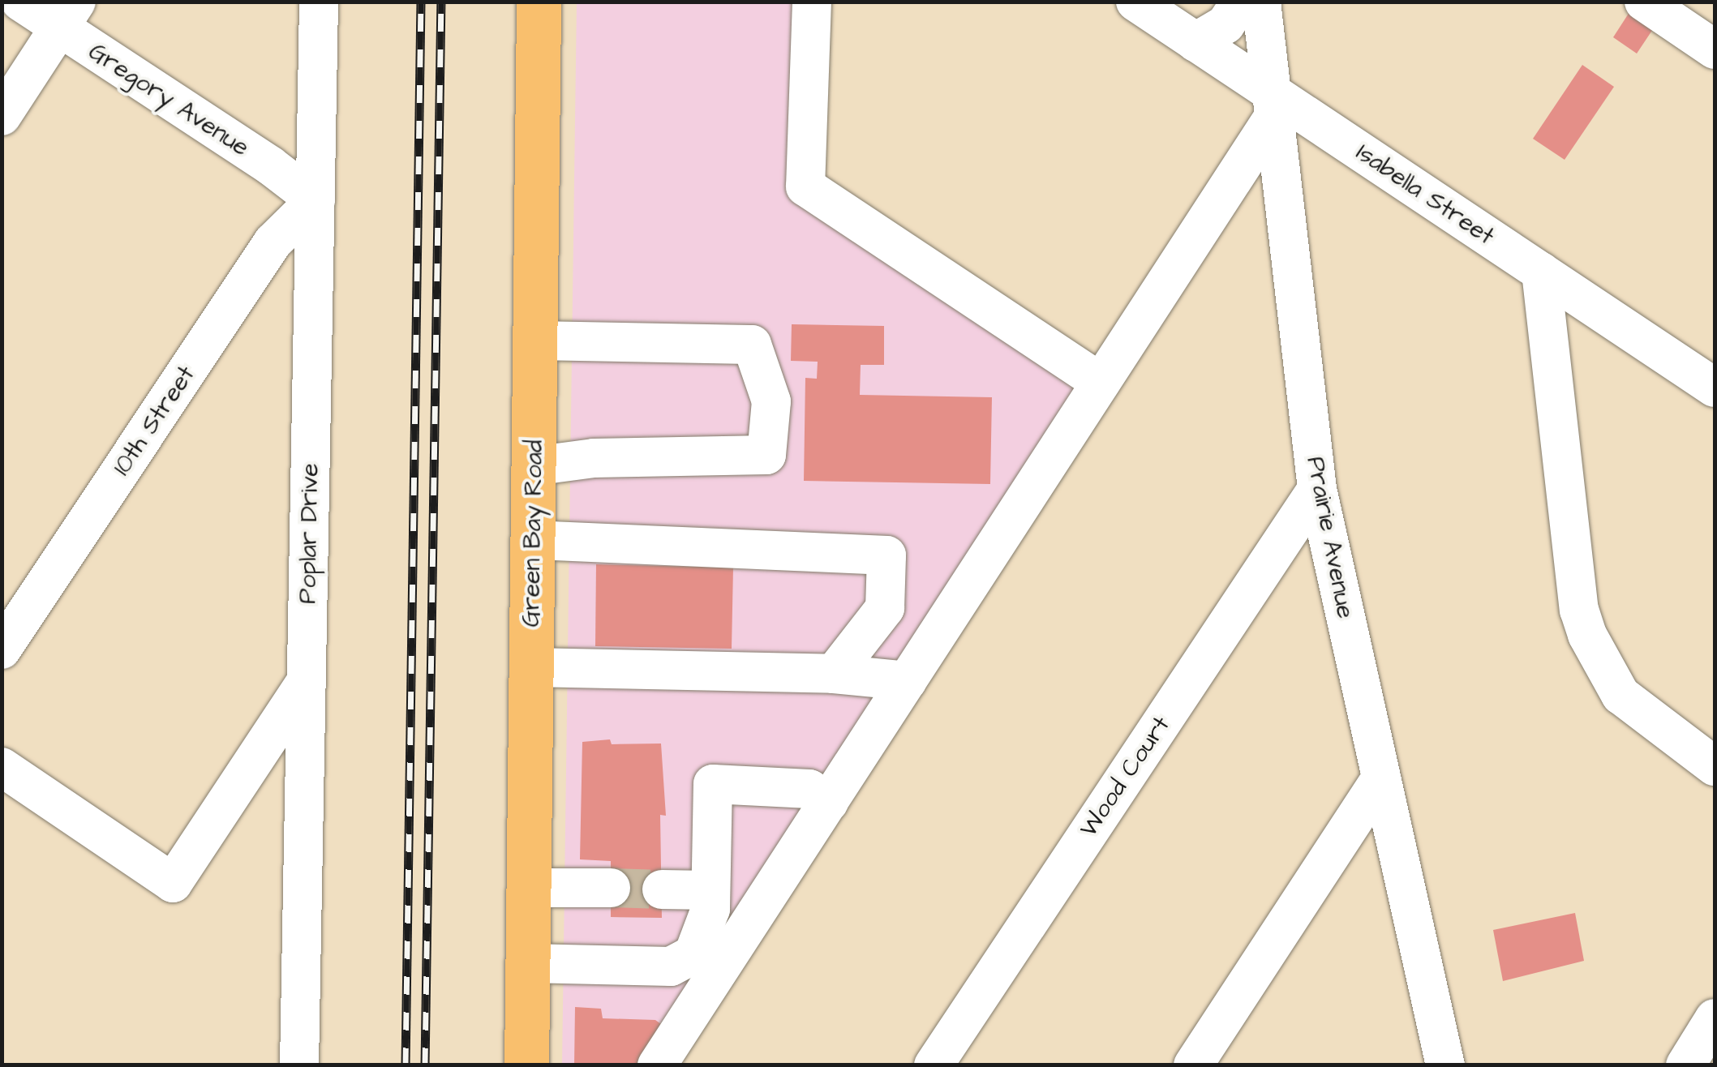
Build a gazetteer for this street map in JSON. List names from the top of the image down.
{
  "streets": {
    "main road": ["Green Bay Road"],
    "street": [
      "Gregory Avenue",
      "Isabella Street",
      "10th Street",
      "Poplar Drive",
      "Prairie Avenue",
      "Wood Court"
    ]
  },
  "crossings": [
    ["Gregory Avenue", "10th Street"],
    ["Gregory Avenue", "Poplar Drive"],
    ["Isabella Street", "Prairie Avenue"],
    ["10th Street", "Poplar Drive"],
    ["Prairie Avenue", "Wood Court"]
  ]
}
